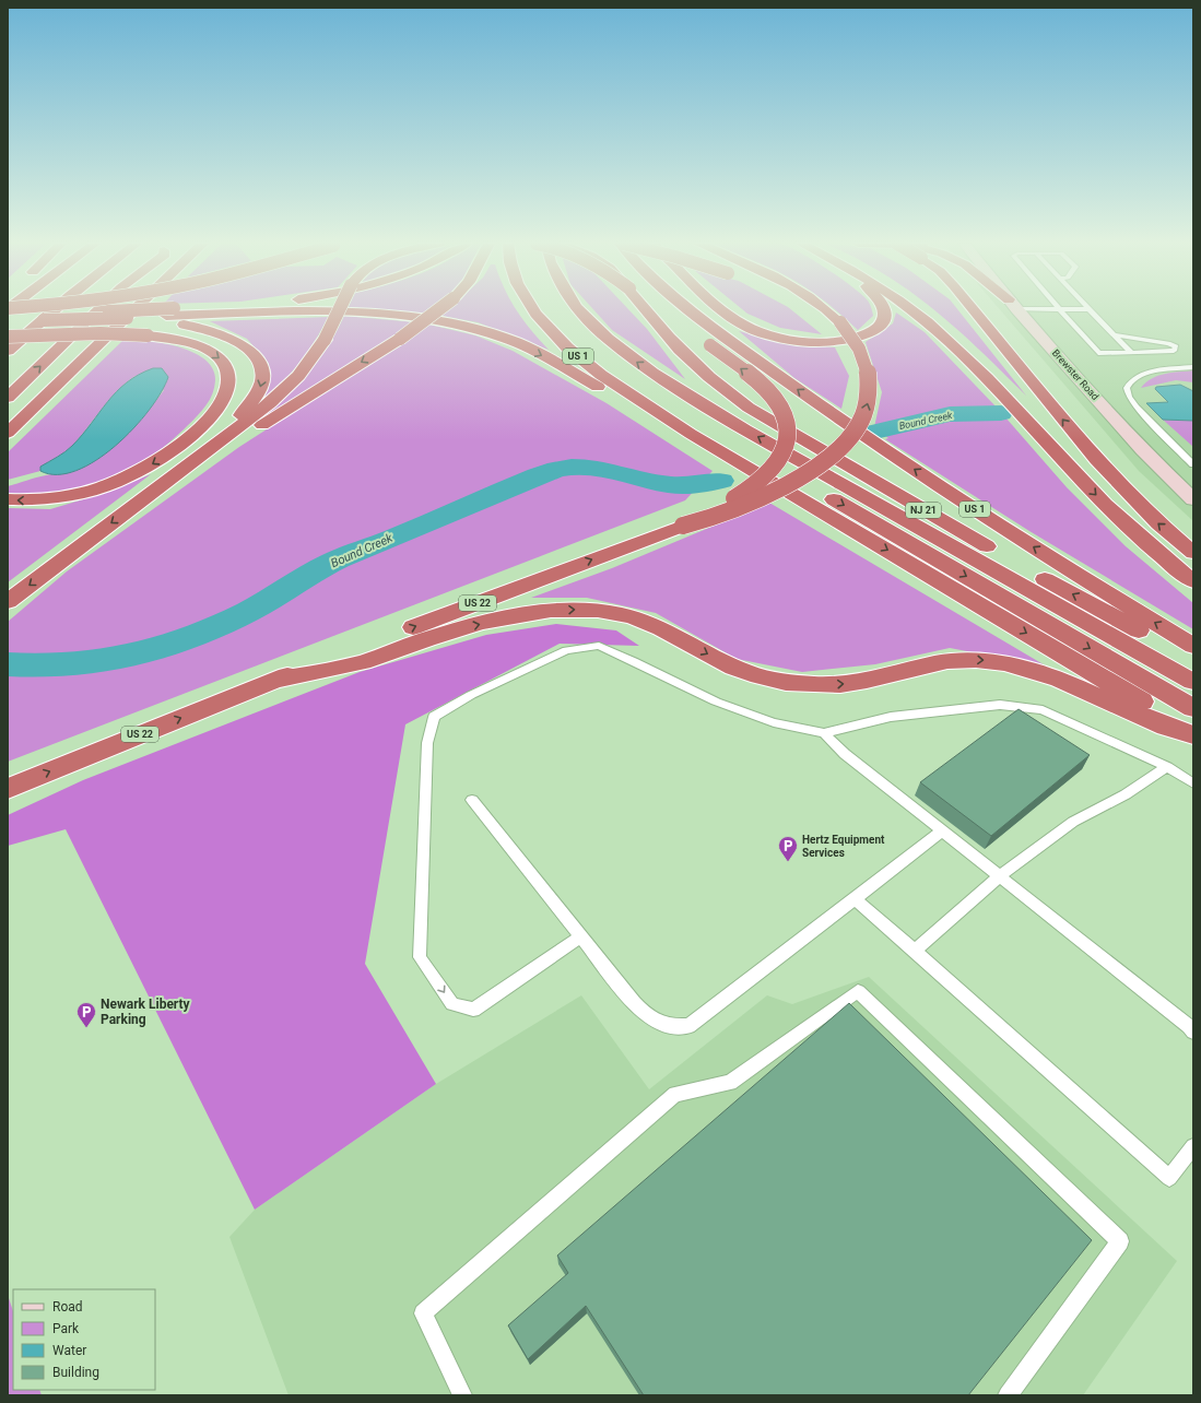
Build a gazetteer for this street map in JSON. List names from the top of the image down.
{
  "streets": {
    "highway": ["US 1", "NJ 21", "US 22"],
    "street": ["Brewster Road"]
  },
  "water": ["Bound Creek"],
  "places": {
    "parking": ["Hertz Equipment Services", "Newark Liberty Parking"]
  },
  "legend": [
    "Road",
    "Park",
    "Water",
    "Building"
  ]
}
